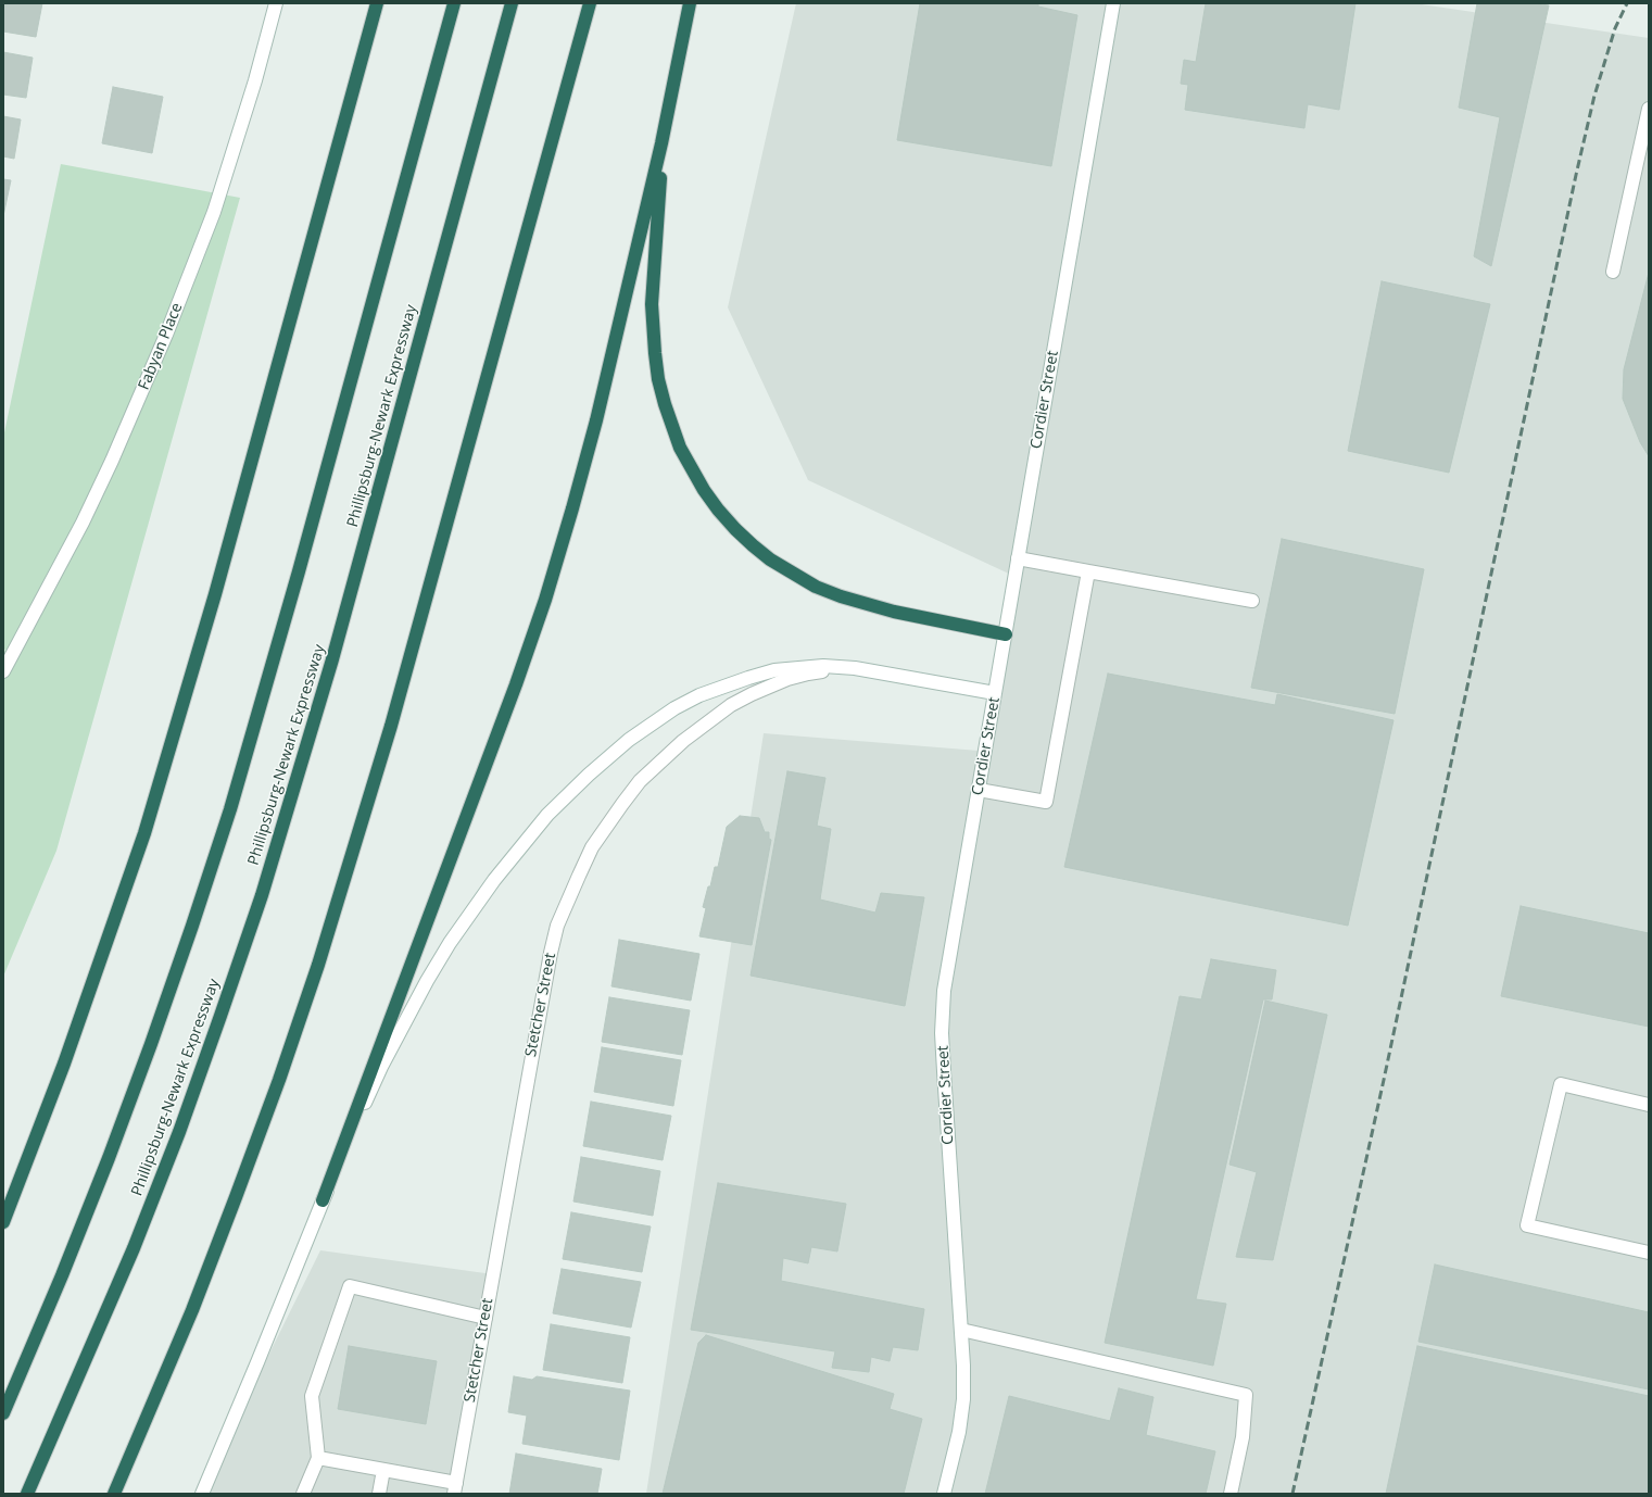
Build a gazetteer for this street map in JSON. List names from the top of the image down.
{
  "streets": {
    "highway": ["Phillipsburg-Newark Expressway"],
    "main road": ["Fabyan Place", "Cordier Street", "Stetcher Street"]
  }
}
